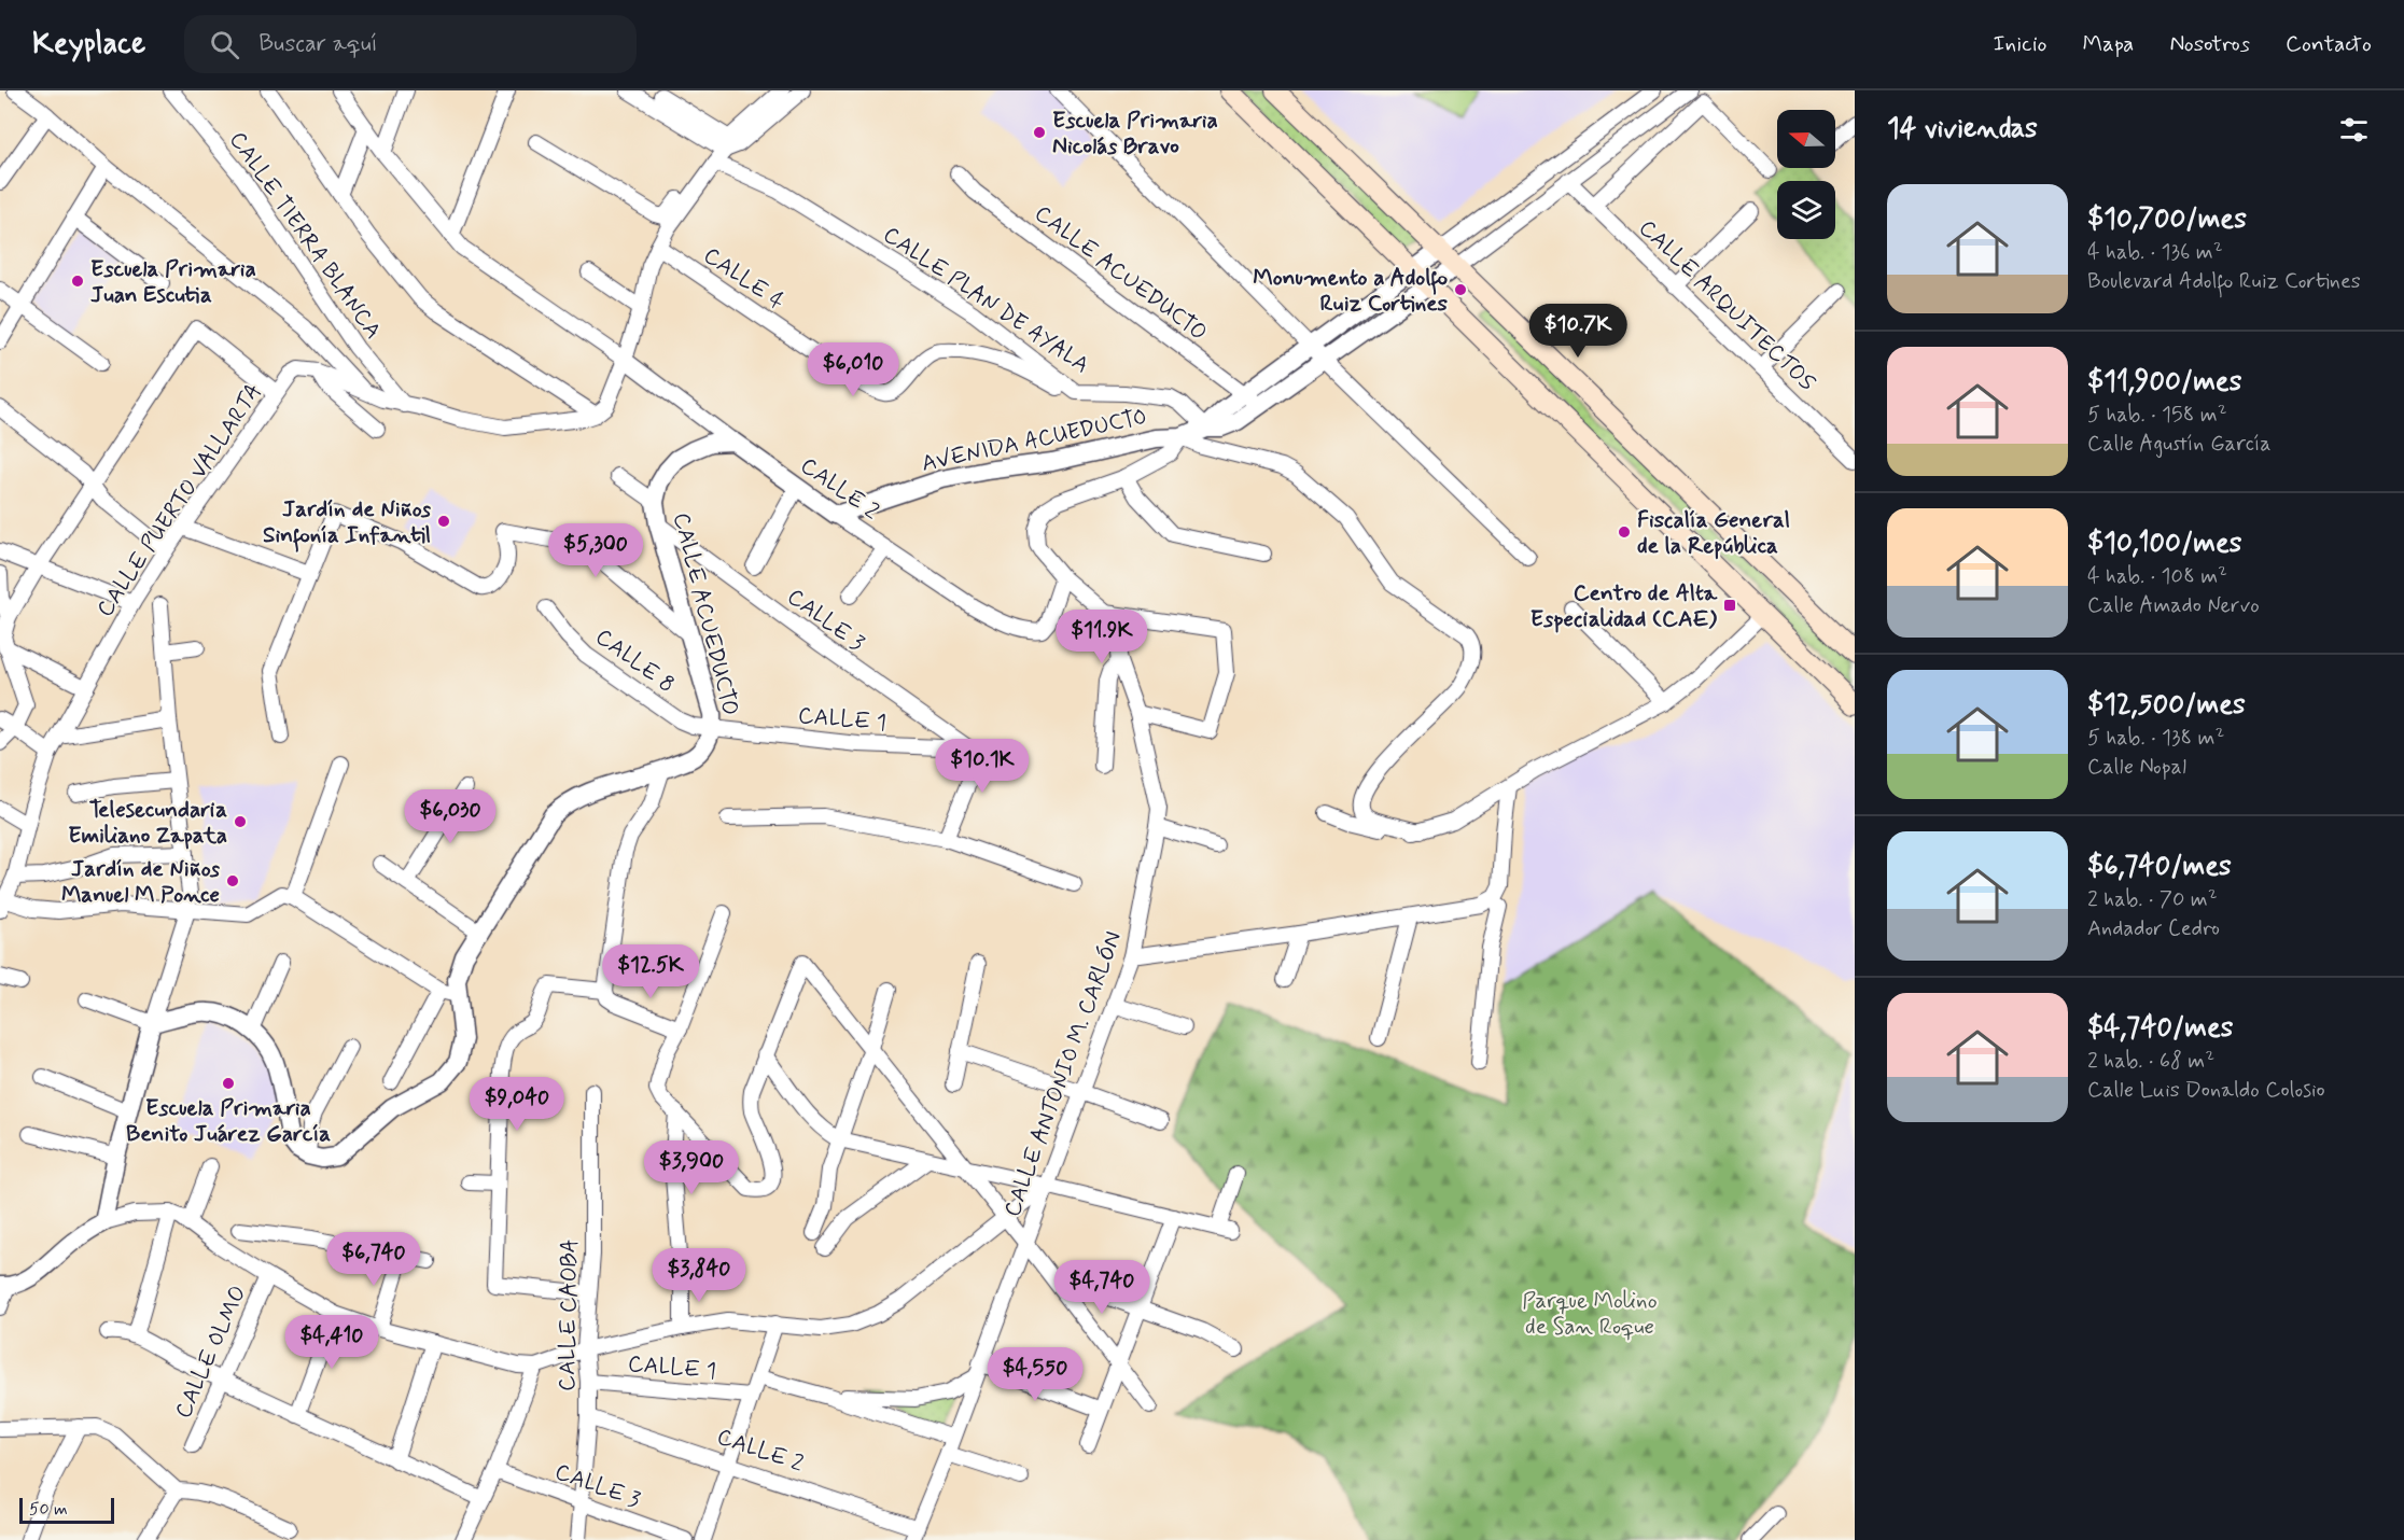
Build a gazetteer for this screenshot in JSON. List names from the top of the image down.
{
  "streets": {
    "street": [
      "CALLE TIERRA BLANCA",
      "CALLE ACUEDUCTO",
      "CALLE 4",
      "CALLE PLAN DE AYALA",
      "CALLE ARQUITECTOS",
      "AVENIDA ACUEDUCTO",
      "CALLE 2",
      "CALLE PUERTO VALLARTA",
      "CALLE 3",
      "CALLE 8",
      "CALLE 1",
      "CALLE ANTONIO M. CARLÓN",
      "CALLE CAOBA",
      "CALLE OLMO"
    ]
  },
  "crossings": [
    ["CALLE ACUEDUCTO", "AVENIDA ACUEDUCTO"],
    ["CALLE ACUEDUCTO", "CALLE 2"],
    ["CALLE ACUEDUCTO", "CALLE 3"],
    ["CALLE ACUEDUCTO", "CALLE 8"],
    ["CALLE ACUEDUCTO", "CALLE 1"],
    ["CALLE 4", "CALLE PLAN DE AYALA"],
    ["CALLE PLAN DE AYALA", "AVENIDA ACUEDUCTO"],
    ["CALLE ARQUITECTOS", "AVENIDA ACUEDUCTO"],
    ["AVENIDA ACUEDUCTO", "CALLE 2"],
    ["CALLE 2", "CALLE ANTONIO M. CARLÓN"],
    ["CALLE 2", "CALLE CAOBA"],
    ["CALLE 3", "CALLE 1"],
    ["CALLE 3", "CALLE CAOBA"],
    ["CALLE 8", "CALLE 1"],
    ["CALLE 1", "CALLE CAOBA"]
  ],
  "parks": ["Parque Molino de San Roque"],
  "places": {
    "other": [
      "Escuela Primaria Nicolás Bravo",
      "Escuela Primaria Juan Escutia",
      "Monumento a Adolfo Ruiz Cortines",
      "Jardín de Niños Sinfonía Infantil",
      "Fiscalía General de la República",
      "Telesecundaria Emiliano Zapata",
      "Jardín de Niños Manuel M Ponce",
      "Escuela Primaria Benito Juárez García"
    ],
    "transit": ["Centro de Alta Especialidad (CAE)"]
  },
  "scale_bar": "50 m",
  "north": "left",
  "page": {
    "header": "Keyplace",
    "search": "Buscar aquí",
    "nav": [
      "Inicio",
      "Mapa",
      "Nosotros",
      "Contacto"
    ],
    "heading": "14 viviendas",
    "list": [
      {
        "name": "$10,700/mes",
        "note": "4 hab. · 136 m² · Boulevard Adolfo Ruiz Cortines"
      },
      {
        "name": "$11,900/mes",
        "note": "5 hab. · 158 m² · Calle Agustín García"
      },
      {
        "name": "$10,100/mes",
        "note": "4 hab. · 108 m² · Calle Amado Nervo"
      },
      {
        "name": "$12,500/mes",
        "note": "5 hab. · 138 m² · Calle Nopal"
      },
      {
        "name": "$6,740/mes",
        "note": "2 hab. · 70 m² · Andador Cedro"
      },
      {
        "name": "$4,740/mes",
        "note": "2 hab. · 68 m² · Calle Luis Donaldo Colosio"
      }
    ],
    "price": [
      "$10.7K",
      "$6,010",
      "$5,300",
      "$11.9K",
      "$10.1K",
      "$6,030",
      "$12.5K",
      "$9,040",
      "$3,900",
      "$6,740",
      "$3,840",
      "$4,740",
      "$4,410",
      "$4,550"
    ],
    "scale": "50 m"
  }
}
